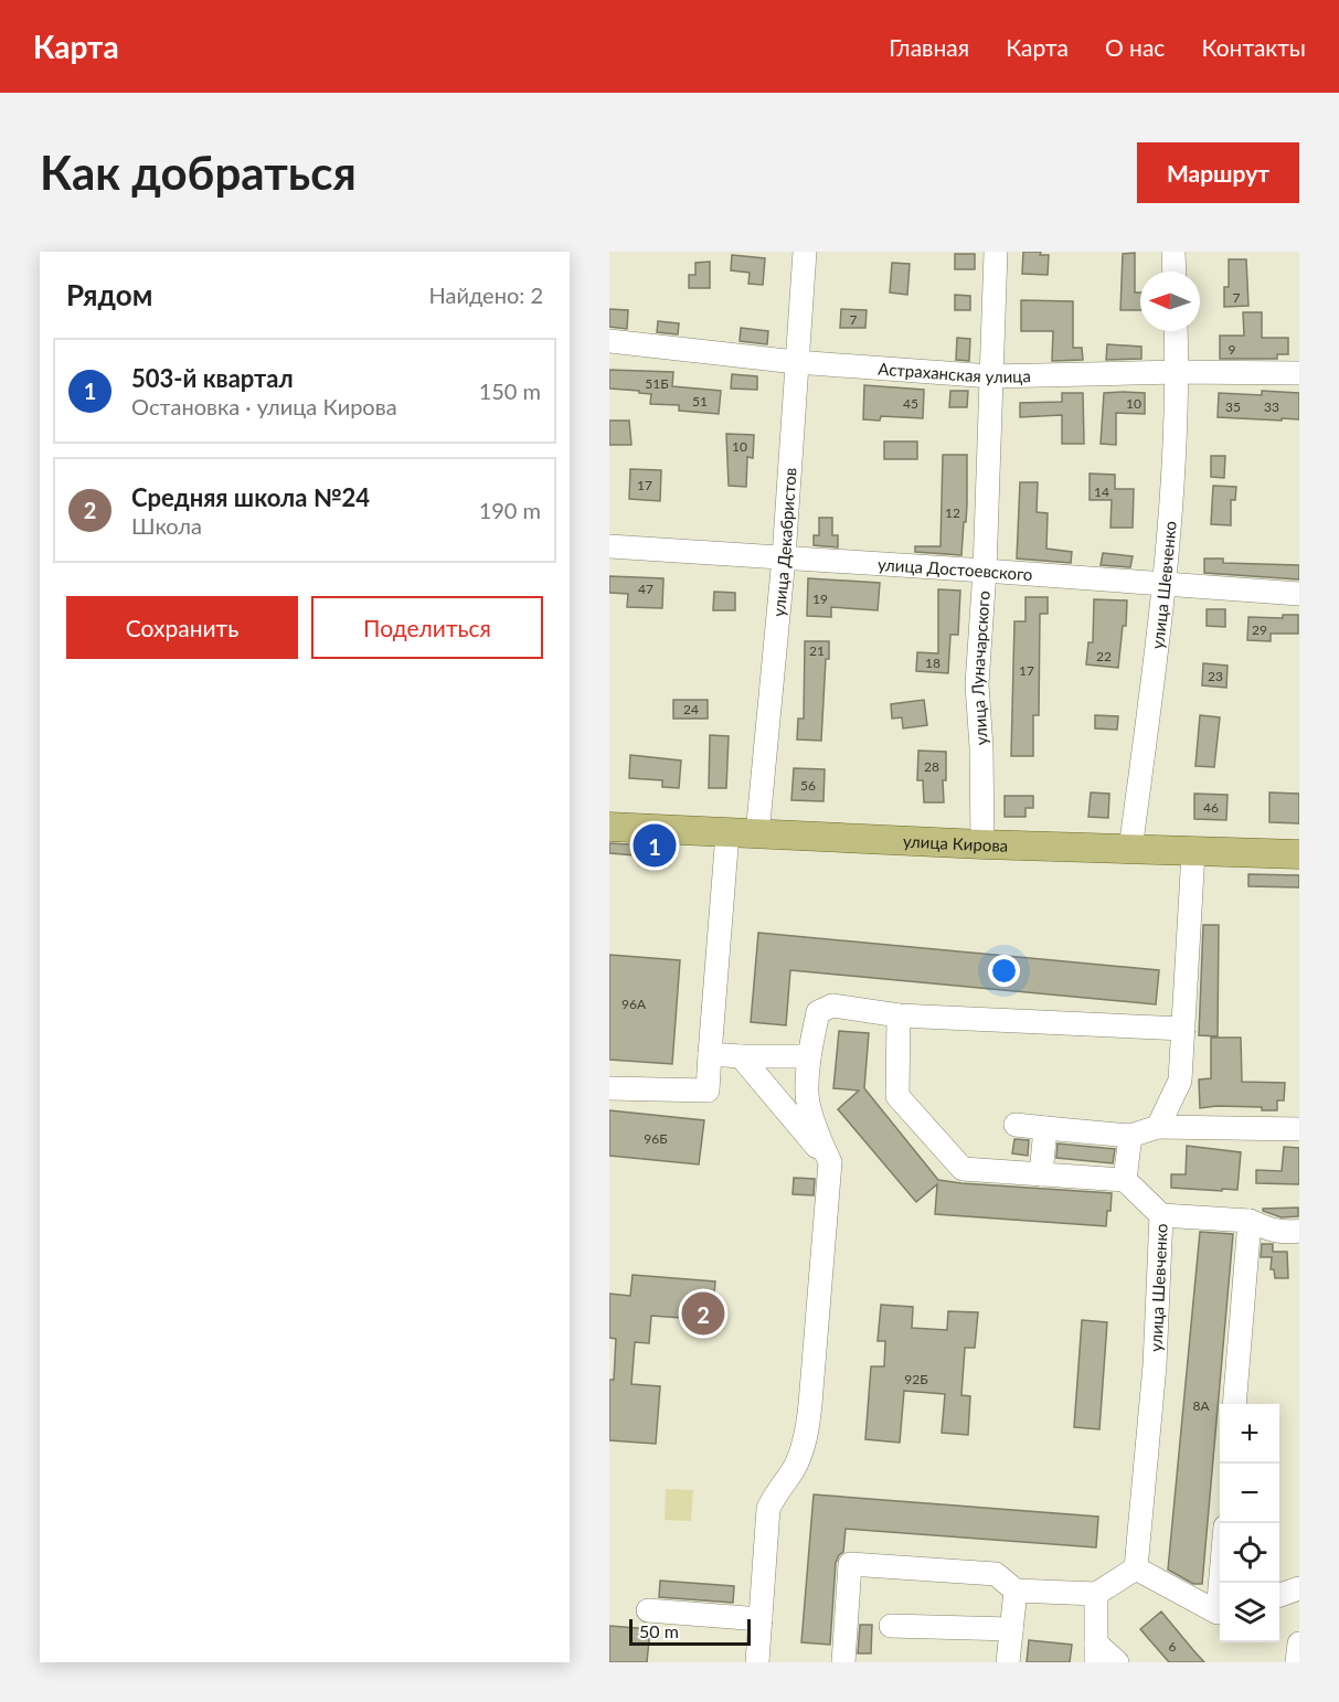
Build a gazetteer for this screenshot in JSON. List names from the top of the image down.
{
  "streets": {
    "main road": ["улица Кирова"],
    "street": [
      "Астраханская улица",
      "улица Декабристов",
      "улица Достоевского",
      "улица Шевченко",
      "улица Луначарского"
    ]
  },
  "crossings": [
    ["Астраханская улица", "улица Декабристов"],
    ["Астраханская улица", "улица Шевченко"],
    ["Астраханская улица", "улица Луначарского"],
    ["улица Декабристов", "улица Достоевского"],
    ["улица Декабристов", "улица Кирова"],
    ["улица Достоевского", "улица Шевченко"],
    ["улица Достоевского", "улица Луначарского"],
    ["улица Шевченко", "улица Кирова"],
    ["улица Луначарского", "улица Кирова"]
  ],
  "house_numbers": [
    "7",
    "7",
    "9",
    "51Б",
    "51",
    "45",
    "10",
    "35",
    "33",
    "10",
    "17",
    "14",
    "12",
    "47",
    "19",
    "29",
    "21",
    "22",
    "18",
    "17",
    "23",
    "24",
    "28",
    "56",
    "46",
    "96А",
    "96Б",
    "92Б",
    "8А",
    "6"
  ],
  "scale_bar": "50 m",
  "north": "left",
  "page": {
    "header": "Карта",
    "nav": [
      "Главная",
      "Карта",
      "О нас",
      "Контакты"
    ],
    "buttons": [
      "Маршрут",
      ["Сохранить", "Поделиться"]
    ],
    "title": "Как добраться",
    "heading": ["Рядом", "Найдено: 2"],
    "list": [
      {
        "mark": "1",
        "name": "503-й квартал",
        "note": "Остановка · улица Кирова",
        "value": "150 m"
      },
      {
        "mark": "2",
        "name": "Средняя школа №24",
        "note": "Школа",
        "value": "190 m"
      }
    ],
    "pins": ["1", "2"],
    "map_buttons": ["+", "−"],
    "scale": "50 m"
  }
}
